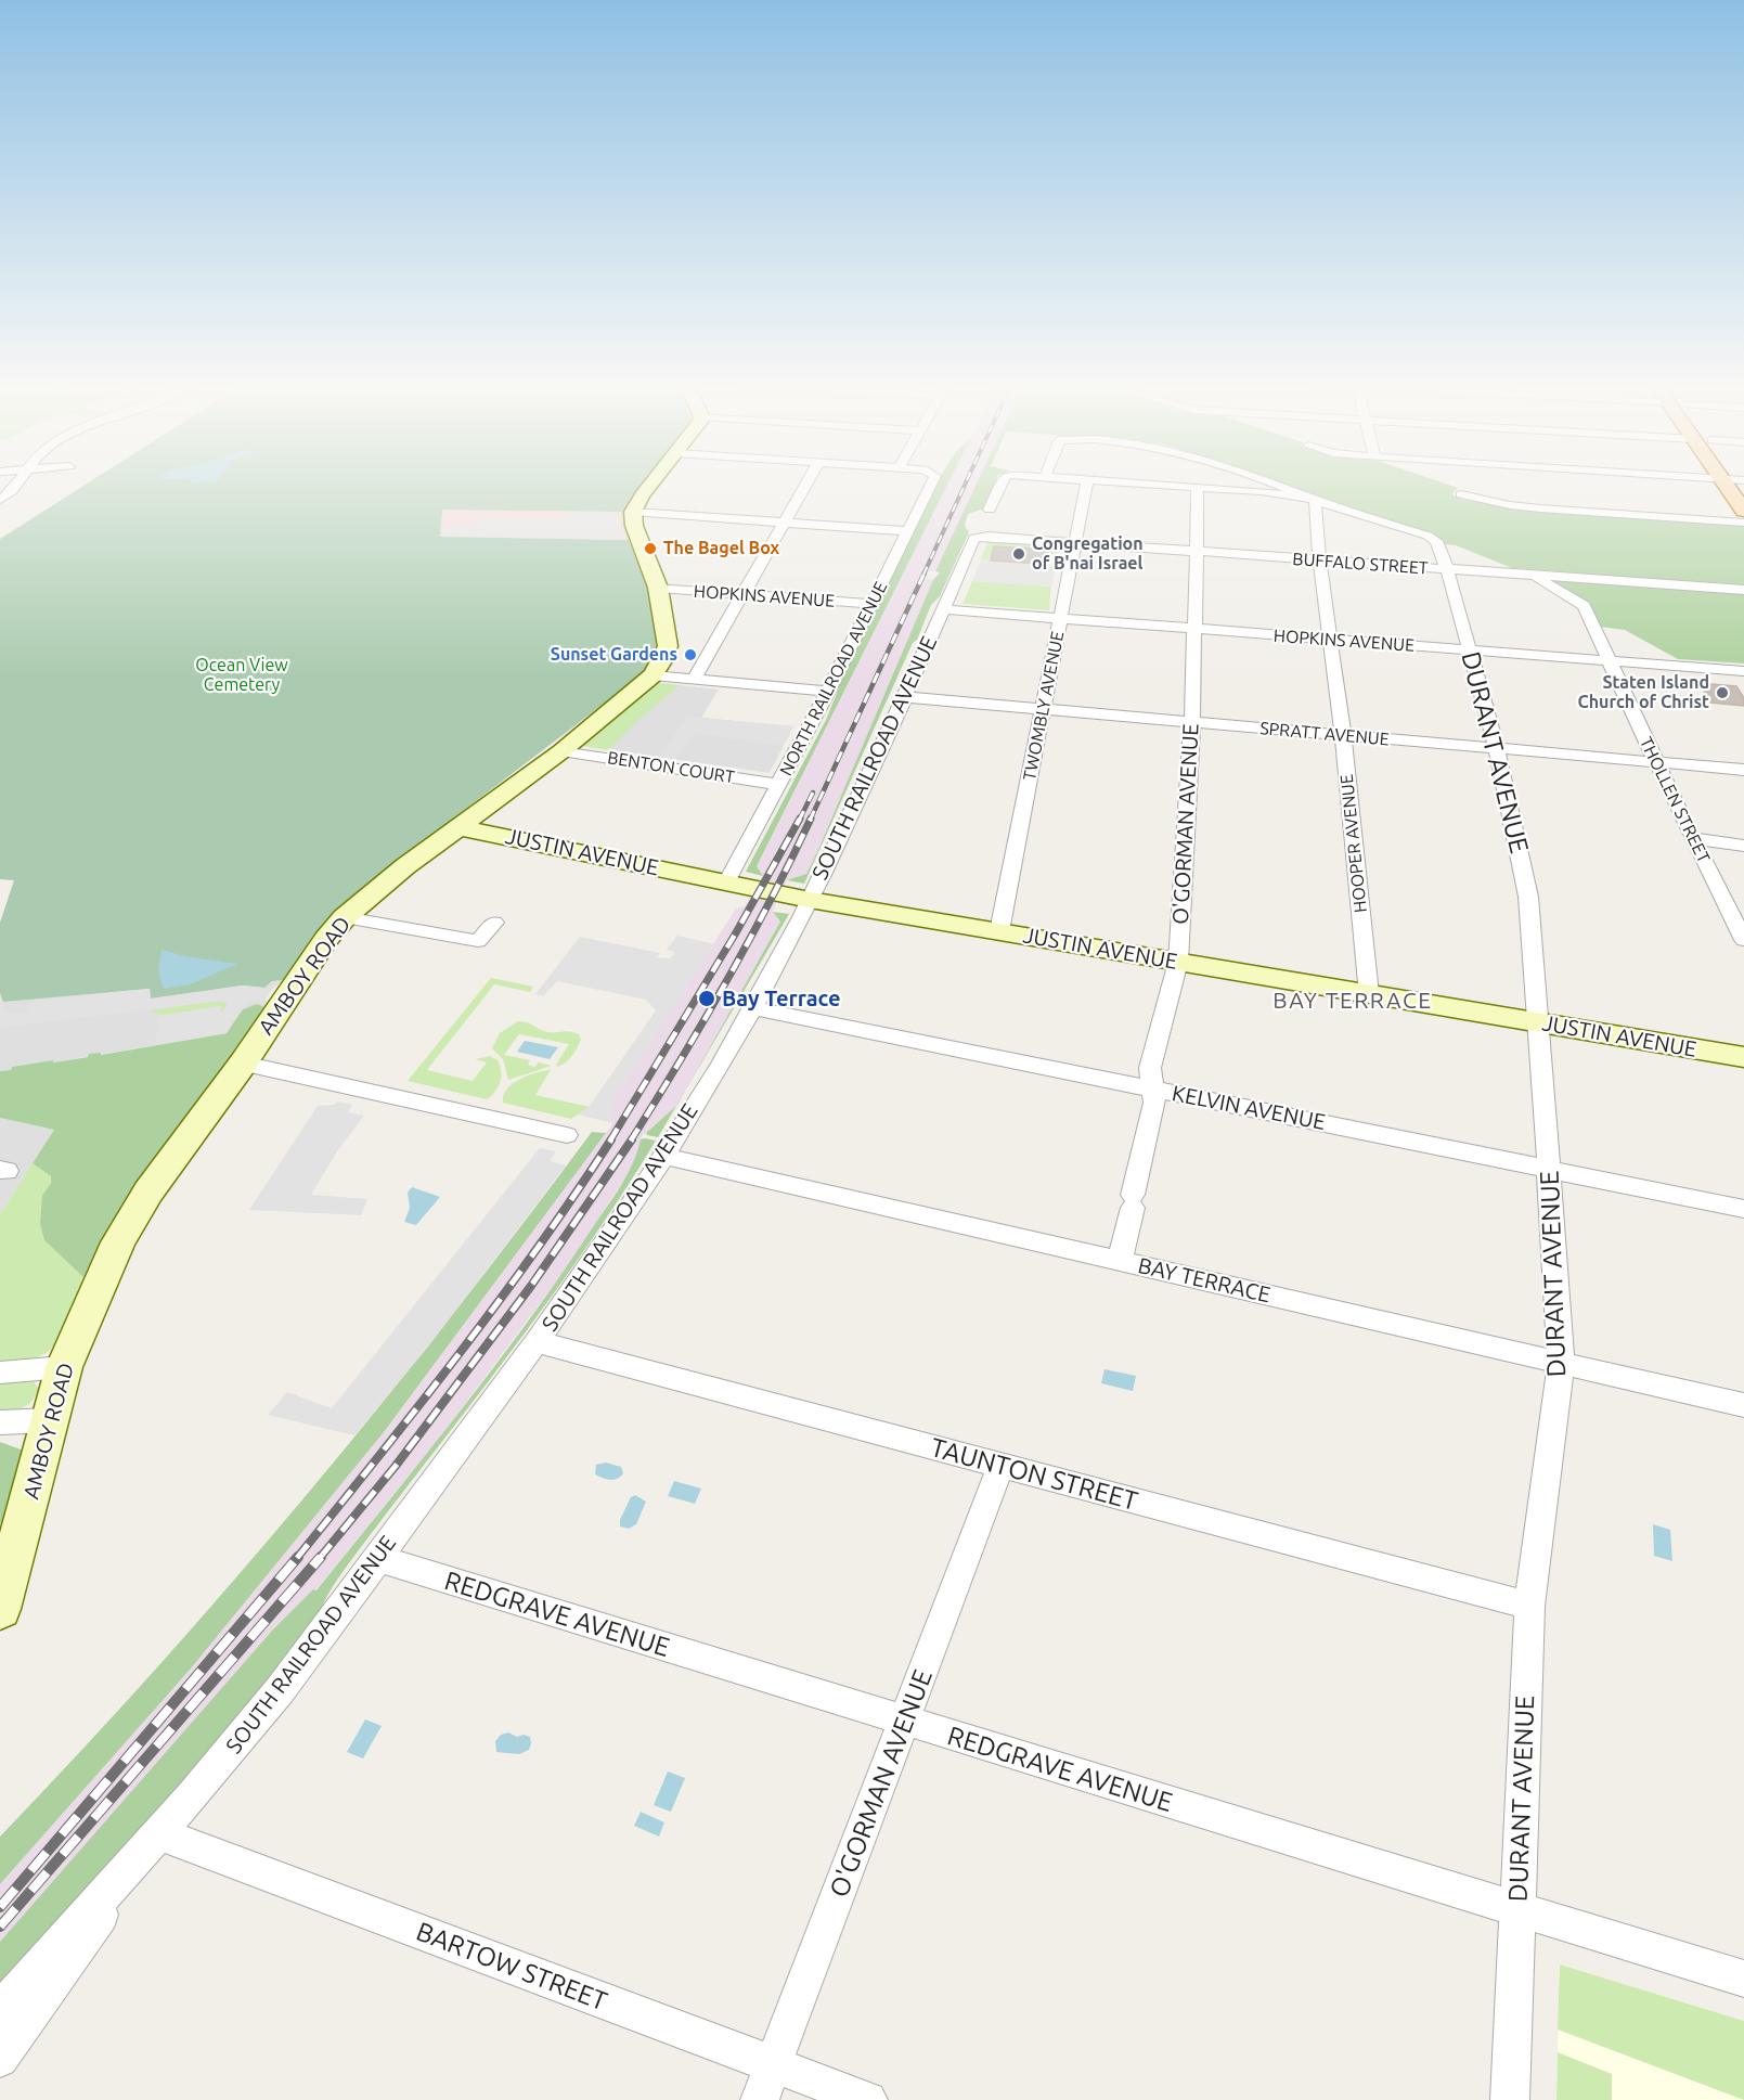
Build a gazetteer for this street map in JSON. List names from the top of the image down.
{
  "streets": {
    "main road": ["JUSTIN AVENUE", "AMBOY ROAD"],
    "street": [
      "BUFFALO STREET",
      "HOPKINS AVENUE",
      "NORTH RAILROAD AVENUE",
      "TWOMBLY AVENUE",
      "SPRATT AVENUE",
      "DURANT AVENUE",
      "SOUTH RAILROAD AVENUE",
      "BENTON COURT",
      "THOLLEN STREET",
      "O'GORMAN AVENUE",
      "HOOPER AVENUE",
      "KELVIN AVENUE",
      "BAY TERRACE",
      "TAUNTON STREET",
      "REDGRAVE AVENUE",
      "BARTOW STREET"
    ]
  },
  "crossings": [
    ["BUFFALO STREET", "TWOMBLY AVENUE"],
    ["BUFFALO STREET", "DURANT AVENUE"],
    ["BUFFALO STREET", "SOUTH RAILROAD AVENUE"],
    ["BUFFALO STREET", "THOLLEN STREET"],
    ["BUFFALO STREET", "O'GORMAN AVENUE"],
    ["BUFFALO STREET", "HOOPER AVENUE"],
    ["HOPKINS AVENUE", "NORTH RAILROAD AVENUE"],
    ["HOPKINS AVENUE", "TWOMBLY AVENUE"],
    ["HOPKINS AVENUE", "DURANT AVENUE"],
    ["HOPKINS AVENUE", "SOUTH RAILROAD AVENUE"],
    ["HOPKINS AVENUE", "THOLLEN STREET"],
    ["HOPKINS AVENUE", "O'GORMAN AVENUE"],
    ["HOPKINS AVENUE", "HOOPER AVENUE"],
    ["HOPKINS AVENUE", "AMBOY ROAD"],
    ["NORTH RAILROAD AVENUE", "BENTON COURT"],
    ["NORTH RAILROAD AVENUE", "JUSTIN AVENUE"],
    ["TWOMBLY AVENUE", "SPRATT AVENUE"],
    ["TWOMBLY AVENUE", "JUSTIN AVENUE"],
    ["SPRATT AVENUE", "DURANT AVENUE"],
    ["SPRATT AVENUE", "SOUTH RAILROAD AVENUE"],
    ["SPRATT AVENUE", "THOLLEN STREET"],
    ["SPRATT AVENUE", "O'GORMAN AVENUE"],
    ["SPRATT AVENUE", "HOOPER AVENUE"],
    ["DURANT AVENUE", "HOOPER AVENUE"],
    ["DURANT AVENUE", "JUSTIN AVENUE"],
    ["DURANT AVENUE", "KELVIN AVENUE"],
    ["DURANT AVENUE", "BAY TERRACE"],
    ["DURANT AVENUE", "TAUNTON STREET"],
    ["DURANT AVENUE", "REDGRAVE AVENUE"],
    ["SOUTH RAILROAD AVENUE", "JUSTIN AVENUE"],
    ["SOUTH RAILROAD AVENUE", "KELVIN AVENUE"],
    ["SOUTH RAILROAD AVENUE", "BAY TERRACE"],
    ["SOUTH RAILROAD AVENUE", "TAUNTON STREET"],
    ["SOUTH RAILROAD AVENUE", "REDGRAVE AVENUE"],
    ["SOUTH RAILROAD AVENUE", "BARTOW STREET"],
    ["BENTON COURT", "AMBOY ROAD"],
    ["O'GORMAN AVENUE", "JUSTIN AVENUE"],
    ["O'GORMAN AVENUE", "KELVIN AVENUE"],
    ["O'GORMAN AVENUE", "BAY TERRACE"],
    ["O'GORMAN AVENUE", "TAUNTON STREET"],
    ["O'GORMAN AVENUE", "REDGRAVE AVENUE"],
    ["O'GORMAN AVENUE", "BARTOW STREET"],
    ["HOOPER AVENUE", "JUSTIN AVENUE"],
    ["JUSTIN AVENUE", "AMBOY ROAD"]
  ],
  "districts": ["BAY TERRACE"],
  "parks": ["Ocean View Cemetery"],
  "places": [
    "The Bagel Box",
    "Congregation of B'nai Israel",
    "Sunset Gardens",
    "Staten Island Church of Christ",
    "Bay Terrace"
  ]
}
